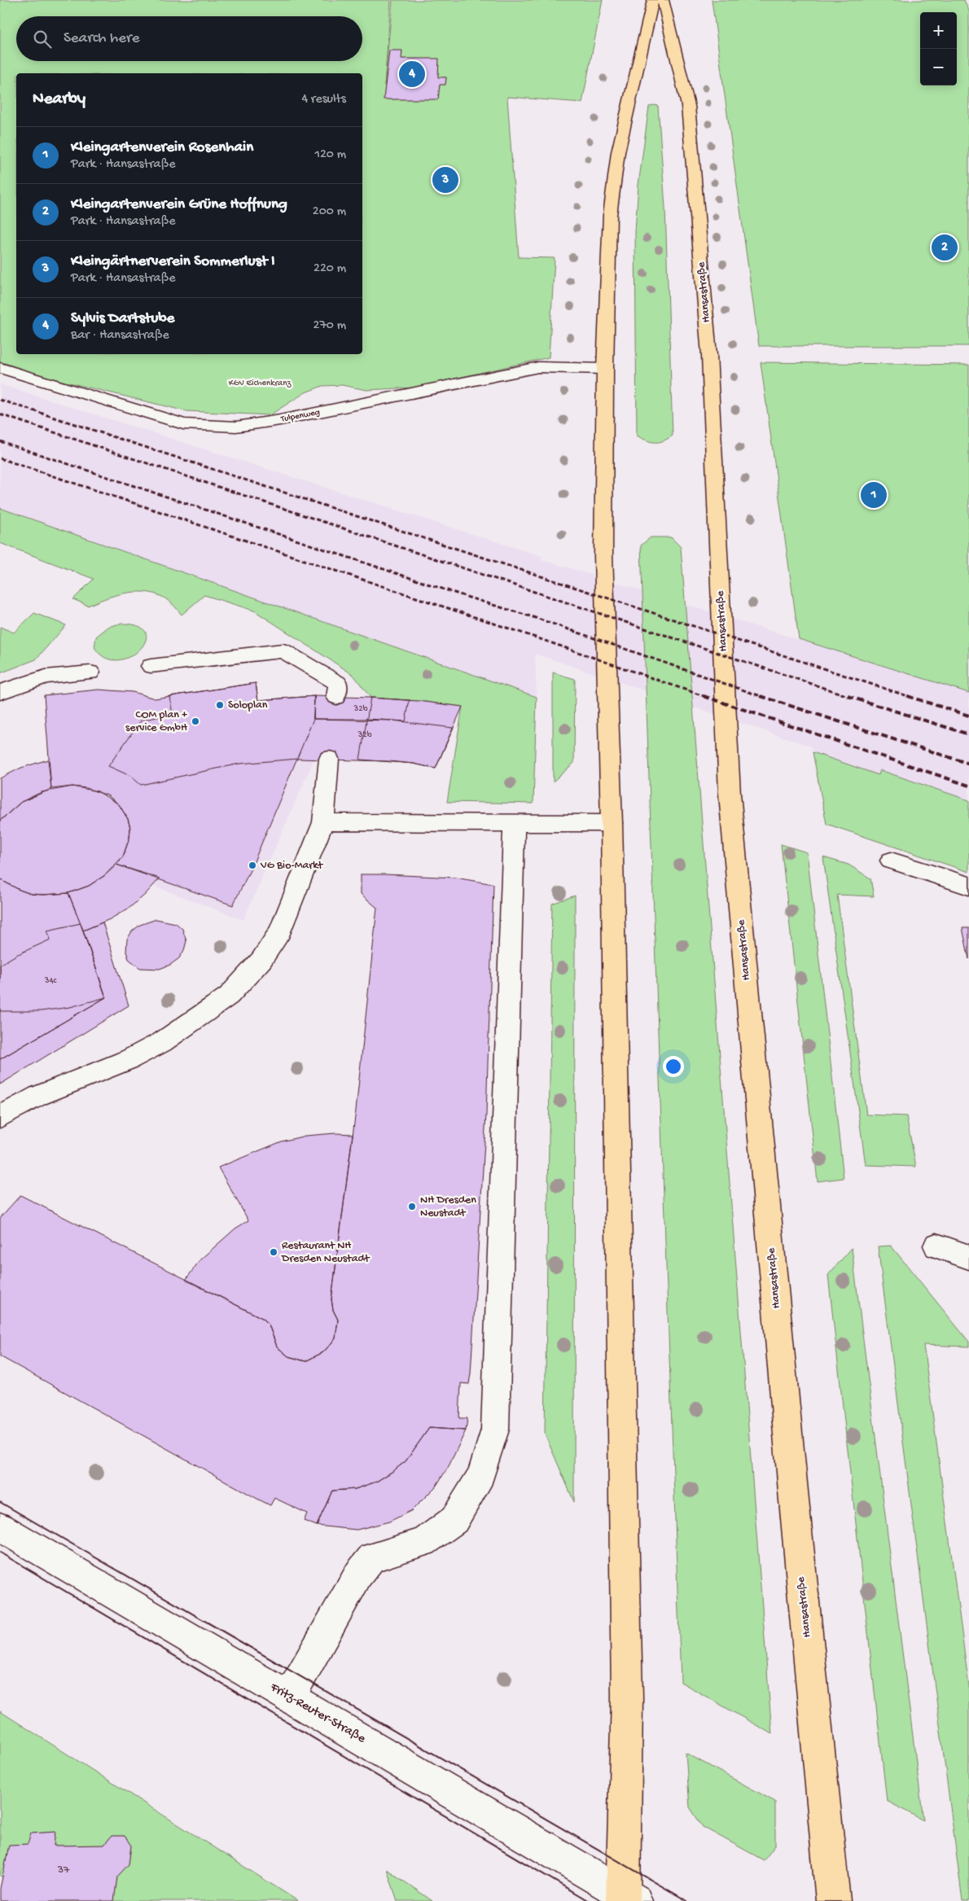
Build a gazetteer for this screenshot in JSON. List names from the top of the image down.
{
  "streets": {
    "main road": ["Hansastraße", "Tulpenweg", "Fritz-Reuter-Straße"]
  },
  "parks": ["KGV Eichenkranz"],
  "places": [
    "Soloplan",
    "COM plan + service GmbH",
    "VG Bio-Markt",
    "NH Dresden Neustadt",
    "Restaurant NH Dresden Neustadt"
  ],
  "house_numbers": [
    "32b",
    "32b",
    "34c",
    "37"
  ],
  "page": {
    "map_buttons": ["+", "−"],
    "search": "Search here",
    "pins": [
      "4",
      "3",
      "2",
      "1"
    ],
    "heading": ["Nearby", "4 results"],
    "list": [
      {
        "mark": "1",
        "name": "Kleingartenverein Rosenhain",
        "note": "Park · Hansastraße",
        "value": "120 m"
      },
      {
        "mark": "2",
        "name": "Kleingartenverein Grüne Hoffnung",
        "note": "Park · Hansastraße",
        "value": "200 m"
      },
      {
        "mark": "3",
        "name": "Kleingärtnerverein Sommerlust I",
        "note": "Park · Hansastraße",
        "value": "220 m"
      },
      {
        "mark": "4",
        "name": "Sylvis Dartstube",
        "note": "Bar · Hansastraße",
        "value": "270 m"
      }
    ]
  }
}
